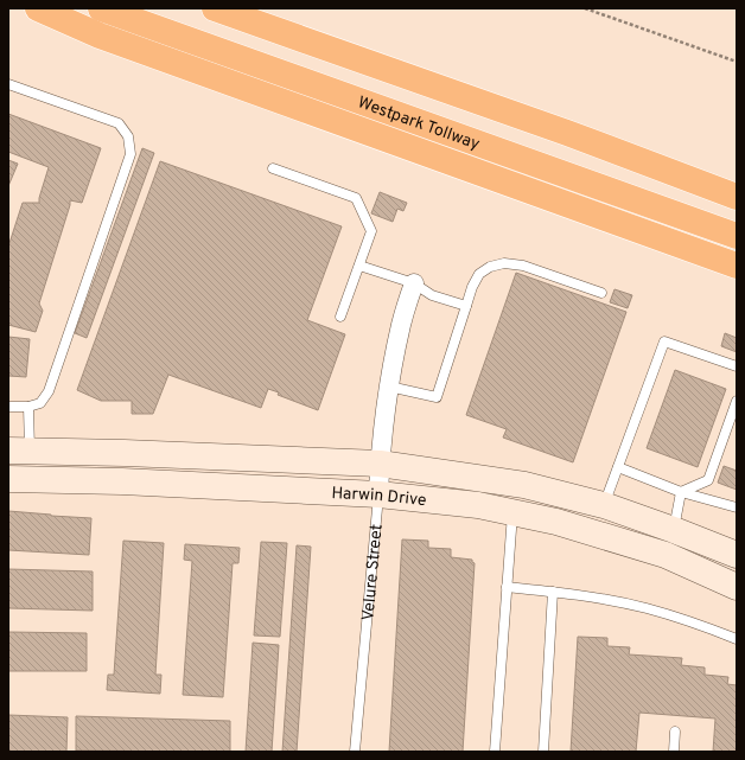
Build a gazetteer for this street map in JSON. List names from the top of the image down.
{
  "streets": {
    "highway": ["Westpark Tollway"],
    "main road": ["Harwin Drive"],
    "street": ["Velure Street"]
  },
  "crossings": [
    ["Harwin Drive", "Velure Street"]
  ]
}
